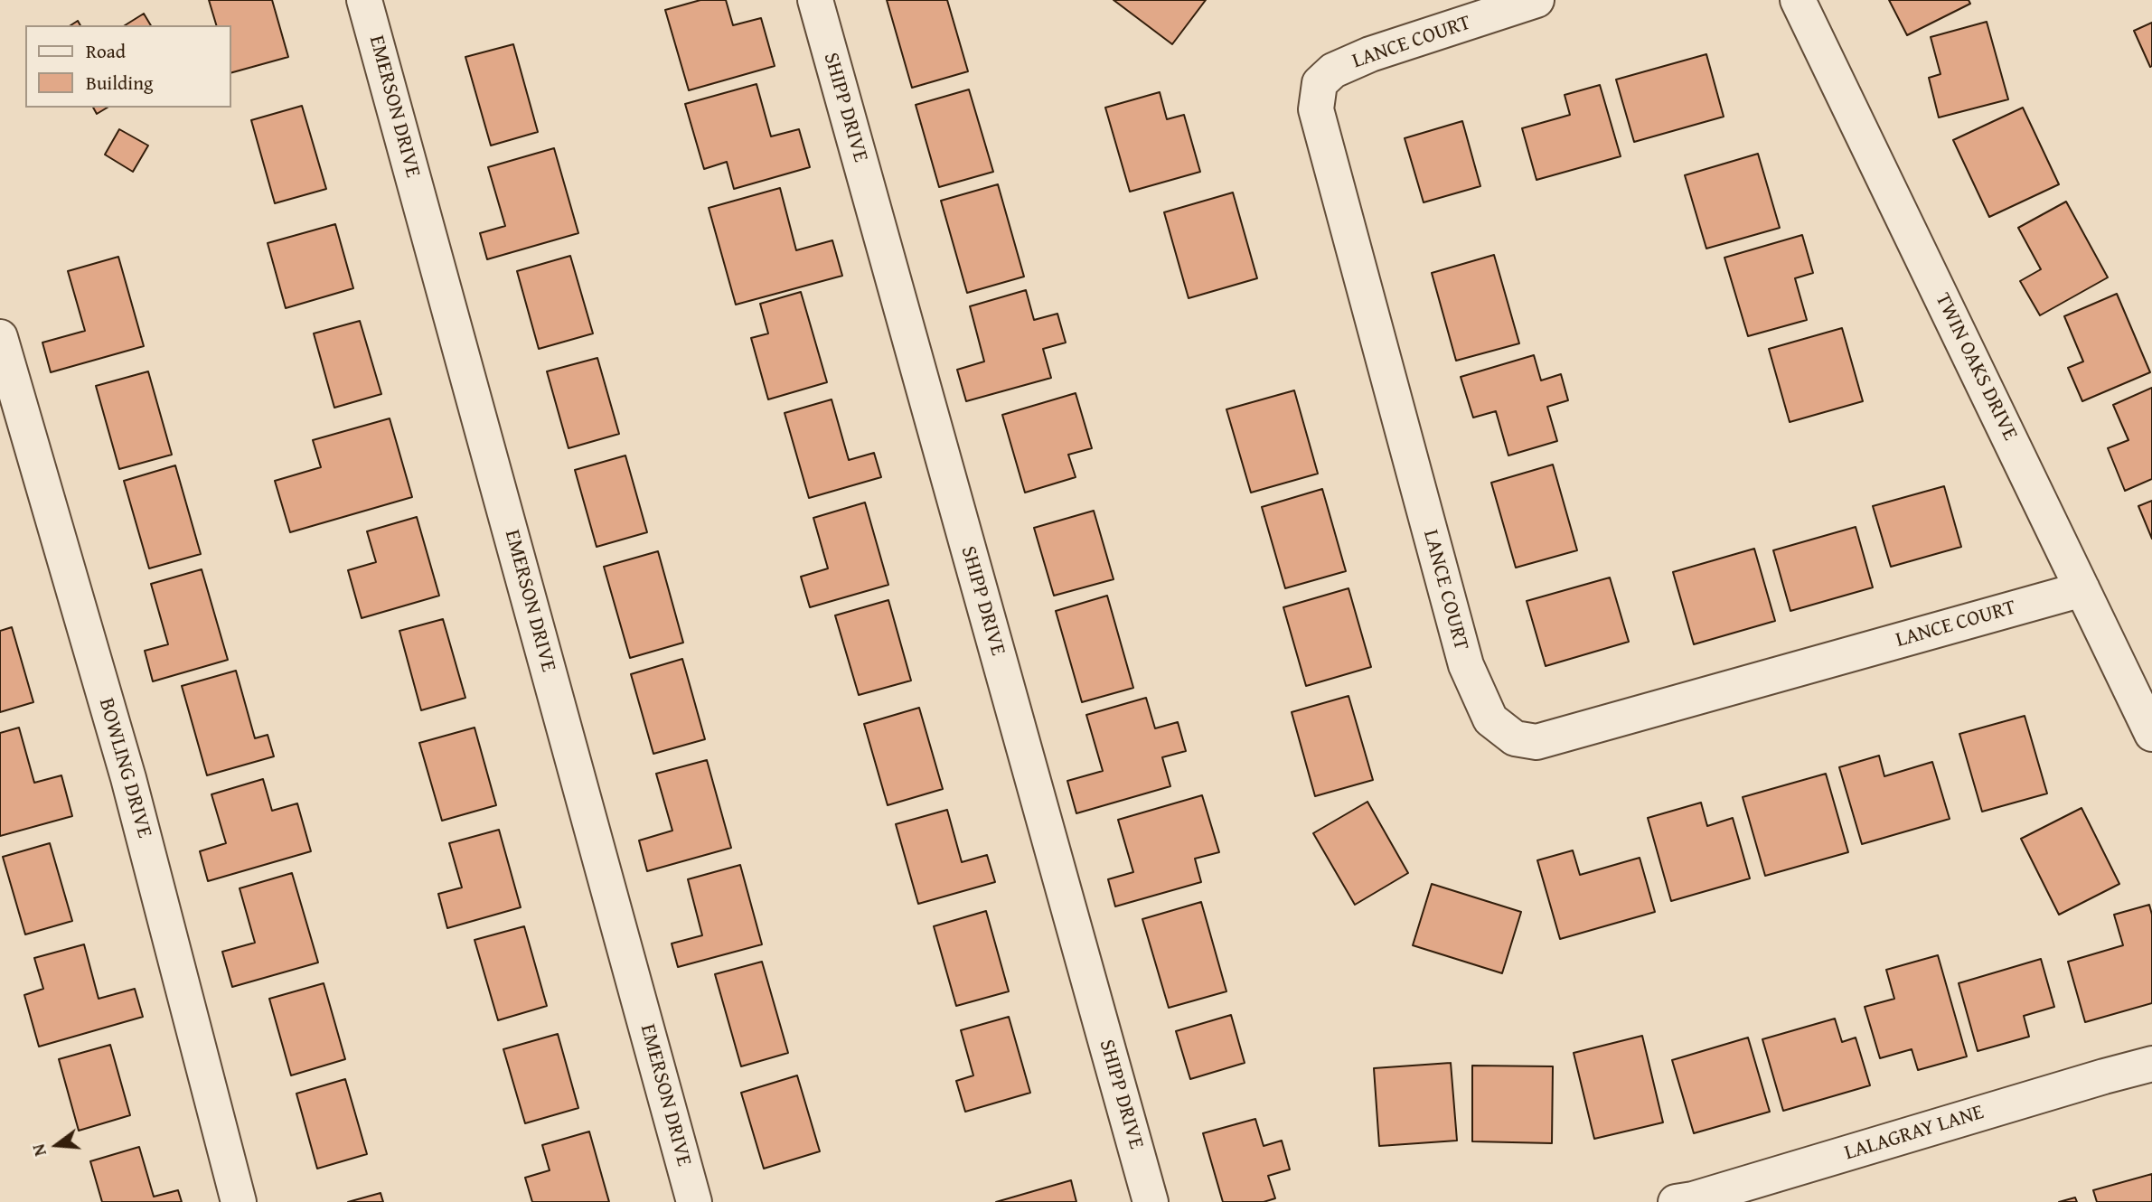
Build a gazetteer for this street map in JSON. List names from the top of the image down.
{
  "streets": {
    "street": [
      "LANCE COURT",
      "EMERSON DRIVE",
      "SHIPP DRIVE",
      "TWIN OAKS DRIVE",
      "BOWLING DRIVE",
      "LALAGRAY LANE"
    ]
  },
  "crossings": [
    ["LANCE COURT", "TWIN OAKS DRIVE"]
  ],
  "legend": ["Road", "Building"],
  "north": "left"
}
